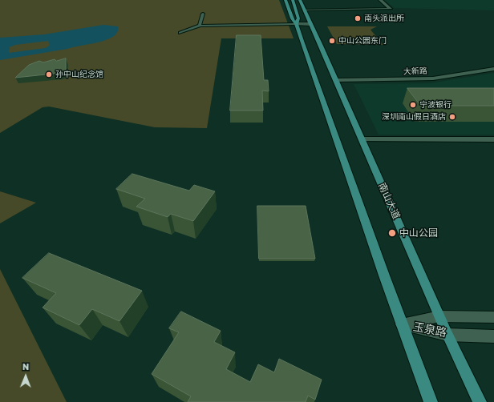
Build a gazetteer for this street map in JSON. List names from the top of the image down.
{
  "streets": {
    "main road": ["南山大道"],
    "street": ["大新路", "玉泉路"]
  },
  "crossings": [
    ["大新路", "南山大道"],
    ["南山大道", "玉泉路"]
  ],
  "places": [
    "南头派出所",
    "中山公园东门",
    "孙中山纪念馆",
    "宁波银行",
    "深圳南山假日酒店",
    "中山公园"
  ],
  "north": "top"
}
